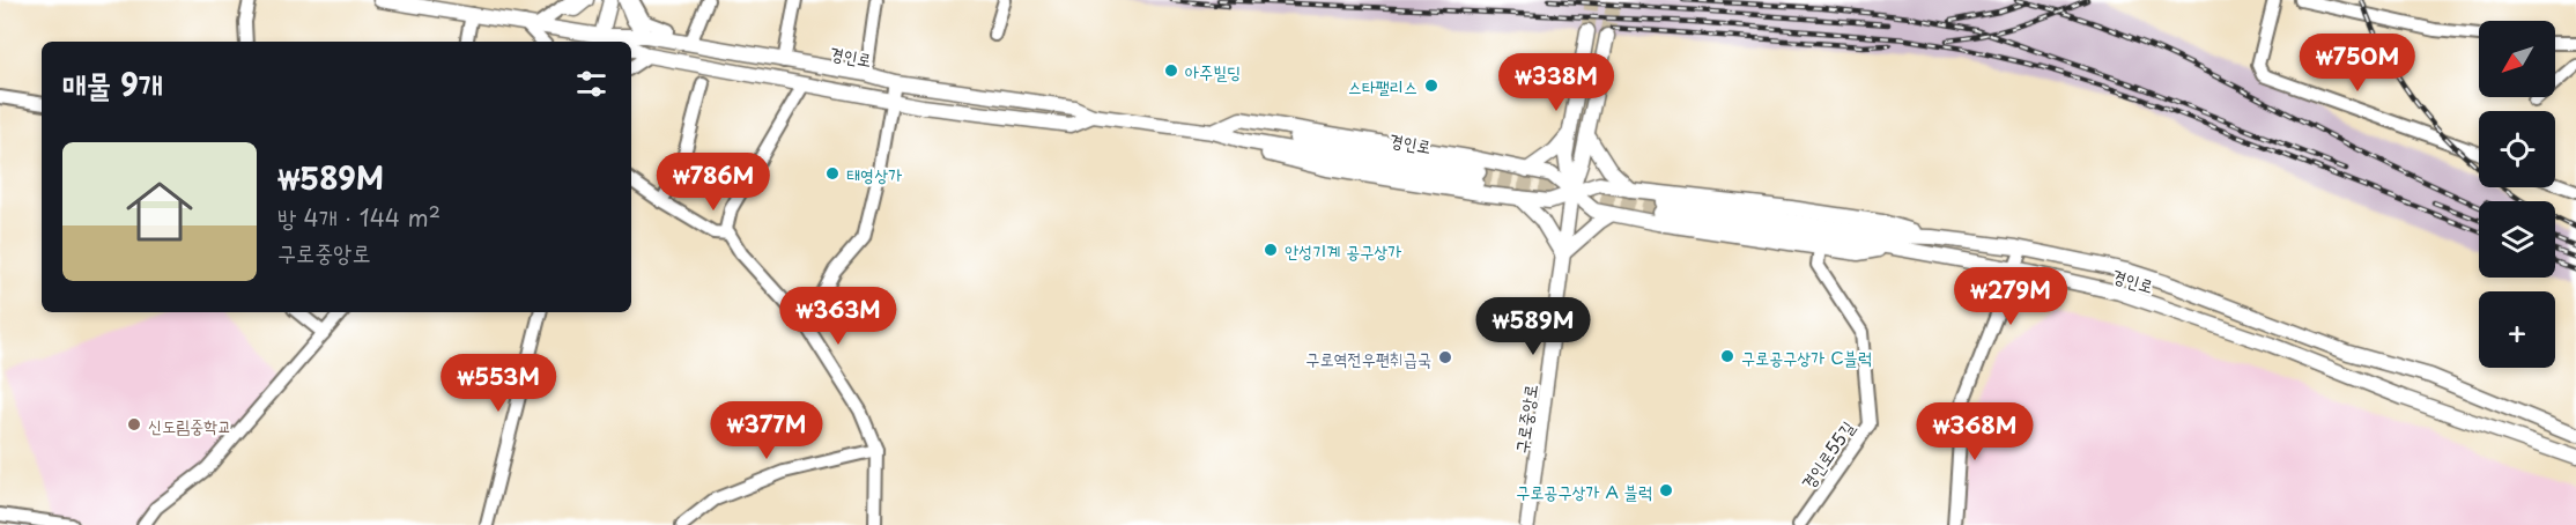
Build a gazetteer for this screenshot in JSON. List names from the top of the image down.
{
  "streets": {
    "main road": ["경인로", "구로중앙로"],
    "street": ["경인로55길"]
  },
  "places": [
    "아주빌딩",
    "스타팰리스",
    "태영상가",
    "안성기계 공구상가",
    "구로공구상가 C블럭",
    "구로역전우편취급국",
    "신도림중학교",
    "구로공구상가 A 블럭"
  ],
  "north": "bottom left",
  "page": {
    "map_buttons": "+",
    "price": [
      "₩750M",
      "₩338M",
      "₩786M",
      "₩279M",
      "₩363M",
      "₩589M",
      "₩553M",
      "₩377M",
      "₩368M"
    ],
    "heading": "매물 9개",
    "list": [
      {
        "name": "₩589M",
        "note": "방 4개 · 144 m² · 구로중앙로"
      }
    ]
  }
}
